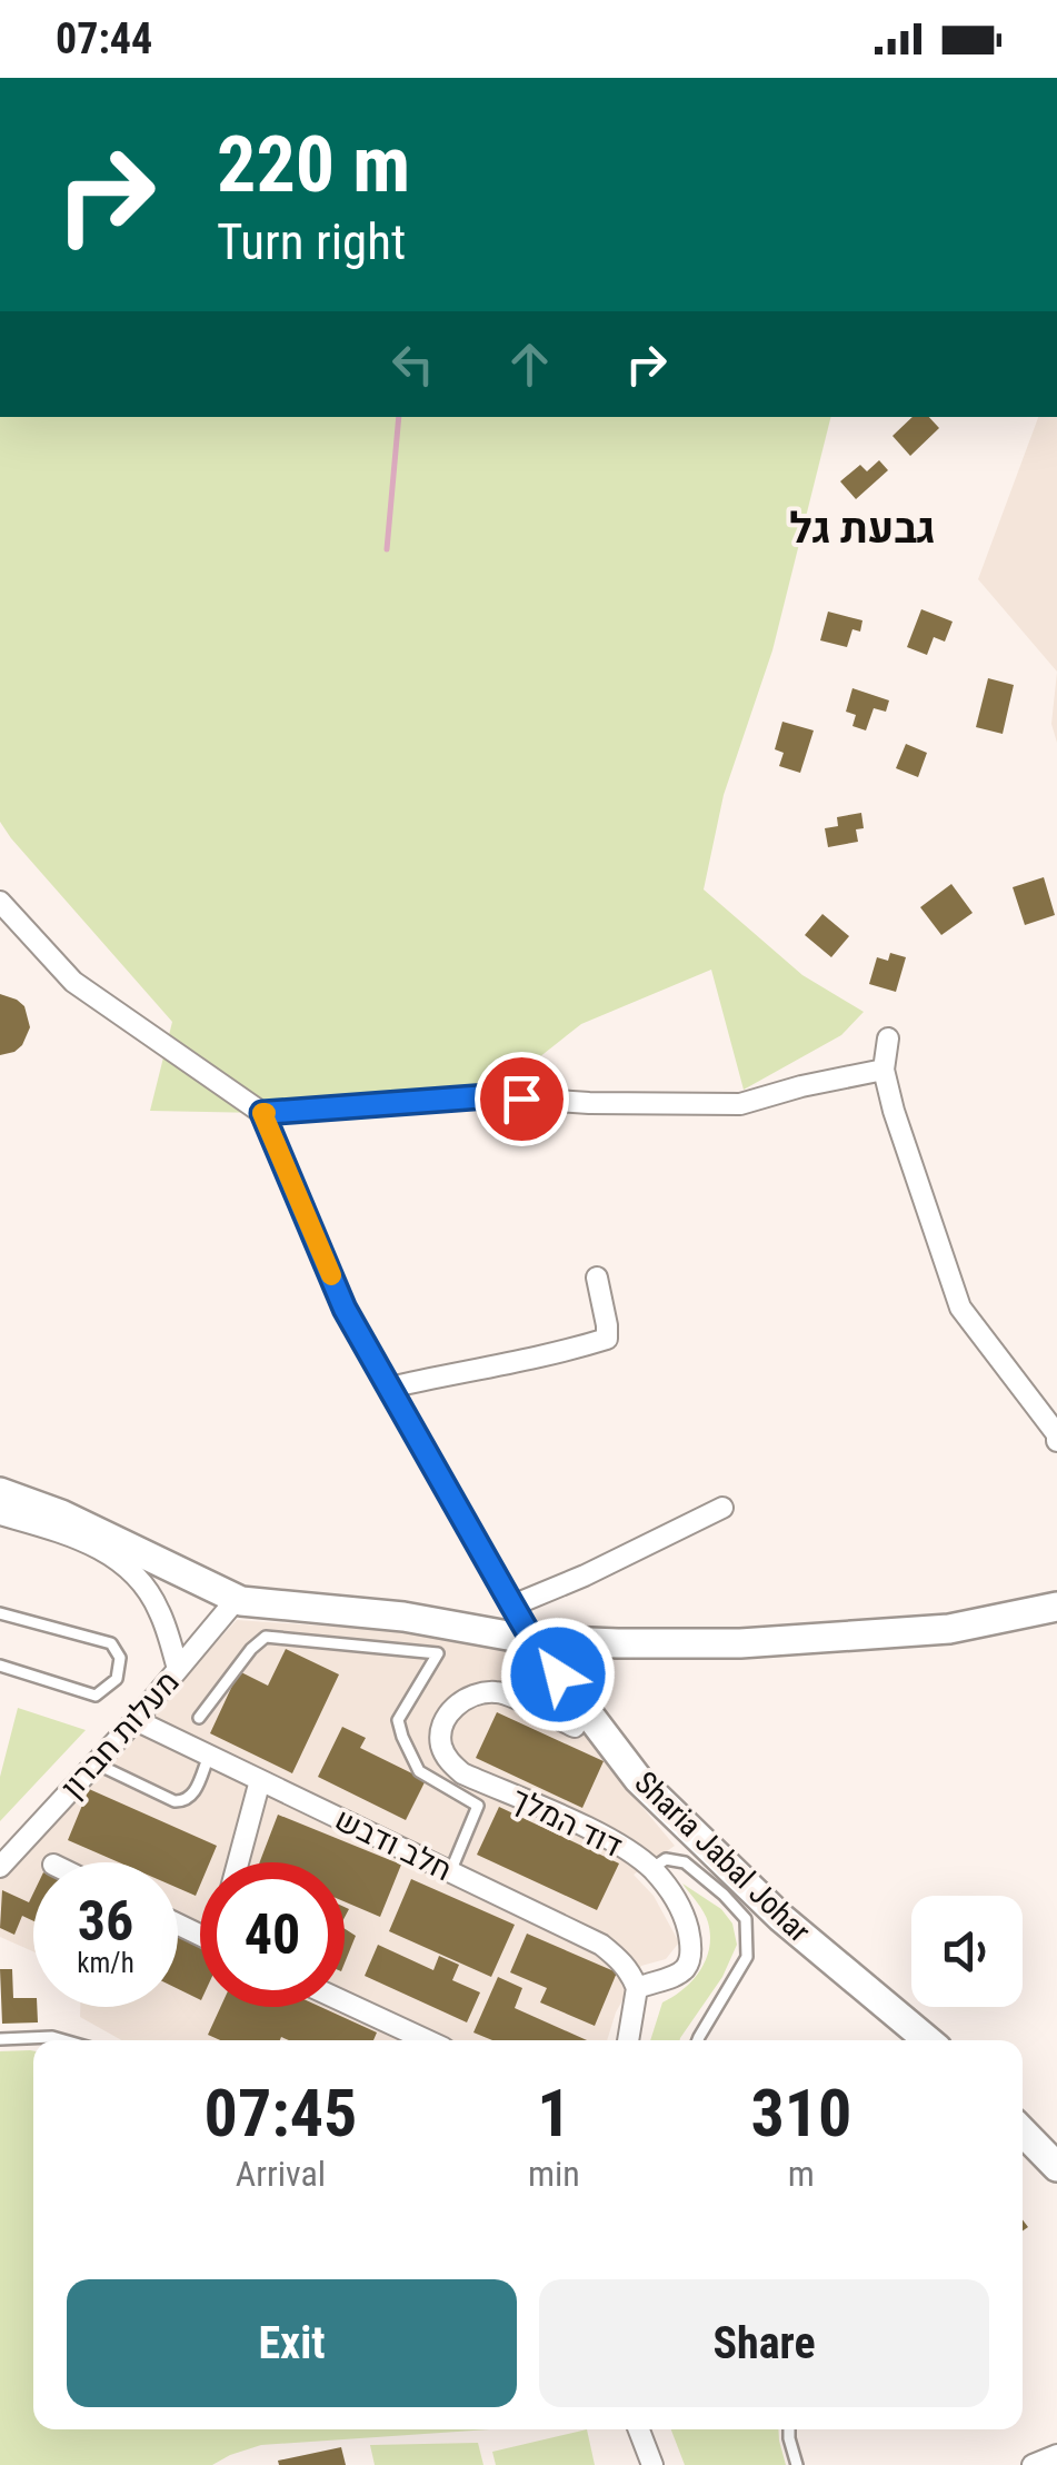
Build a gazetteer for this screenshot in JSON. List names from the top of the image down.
{
  "streets": {
    "street": [
      "מעלות חברון",
      "דוד המלך",
      "חלב ודבש",
      "Sharia Jabal Johar"
    ]
  },
  "crossings": [
    ["מעלות חברון", "חלב ודבש"],
    ["דוד המלך", "חלב ודבש"]
  ],
  "districts": ["גבעת גל"],
  "page": {
    "status": "07:44",
    "turn": ["220 m", "Turn right"],
    "speed": "36 km/h",
    "limit": "40",
    "eta": [
      "07:45",
      "Arrival",
      "1",
      "min",
      "310",
      "m"
    ],
    "buttons": ["Exit", "Share"]
  }
}
